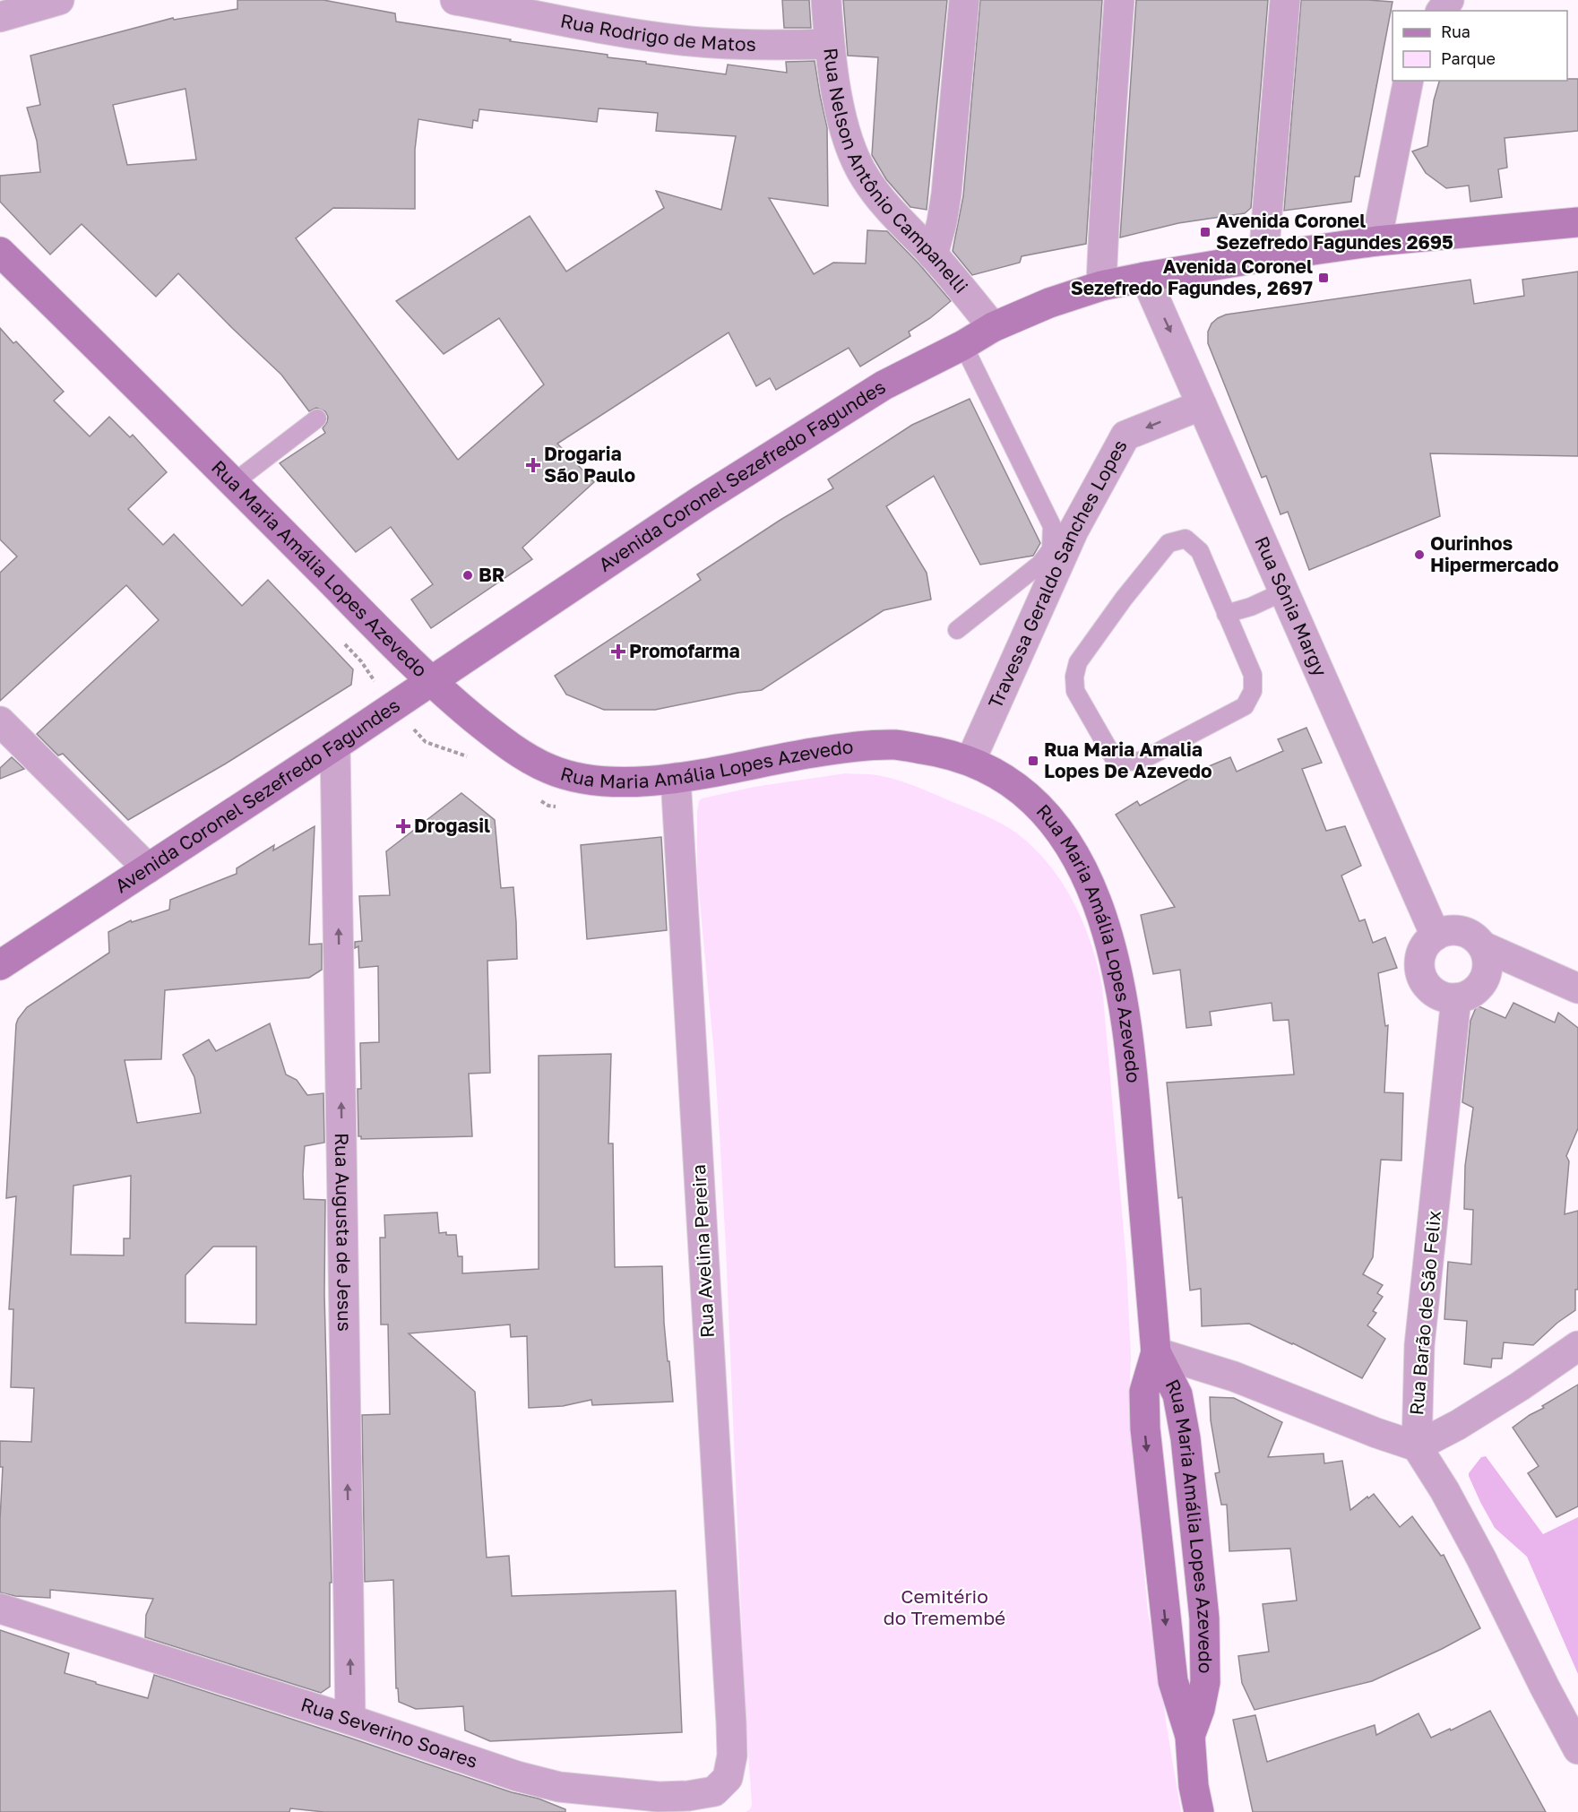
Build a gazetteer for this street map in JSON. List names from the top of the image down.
{
  "streets": {
    "main road": ["Avenida Coronel Sezefredo Fagundes", "Rua Maria Amália Lopes Azevedo"],
    "street": [
      "Rua Rodrigo de Matos",
      "Rua Nelson Antônio Campanelli",
      "Travessa Geraldo Sanches Lopes",
      "Rua Sônia Margy",
      "Rua Augusta de Jesus",
      "Rua Avelina Pereira",
      "Rua Barão de São Felix",
      "Rua Severino Soares"
    ]
  },
  "crossings": [
    ["Rua Rodrigo de Matos", "Rua Nelson Antônio Campanelli"],
    ["Rua Nelson Antônio Campanelli", "Avenida Coronel Sezefredo Fagundes"],
    ["Avenida Coronel Sezefredo Fagundes", "Rua Maria Amália Lopes Azevedo"],
    ["Avenida Coronel Sezefredo Fagundes", "Rua Sônia Margy"],
    ["Avenida Coronel Sezefredo Fagundes", "Rua Augusta de Jesus"],
    ["Rua Maria Amália Lopes Azevedo", "Travessa Geraldo Sanches Lopes"],
    ["Rua Maria Amália Lopes Azevedo", "Rua Avelina Pereira"],
    ["Travessa Geraldo Sanches Lopes", "Rua Sônia Margy"],
    ["Rua Sônia Margy", "Rua Barão de São Felix"],
    ["Rua Augusta de Jesus", "Rua Severino Soares"],
    ["Rua Avelina Pereira", "Rua Severino Soares"]
  ],
  "one_way": ["Travessa Geraldo Sanches Lopes", "Rua Augusta de Jesus"],
  "parks": ["Cemitério do Tremembé"],
  "places": {
    "transit": ["Avenida Coronel Sezefredo Fagundes 2695", "Avenida Coronel Sezefredo Fagundes, 2697", "Rua Maria Amalia Lopes De Azevedo"],
    "health": ["Drogaria São Paulo", "Promofarma", "Drogasil"],
    "other": ["Ourinhos Hipermercado", "BR"]
  },
  "legend": ["Rua", "Parque"]
}
